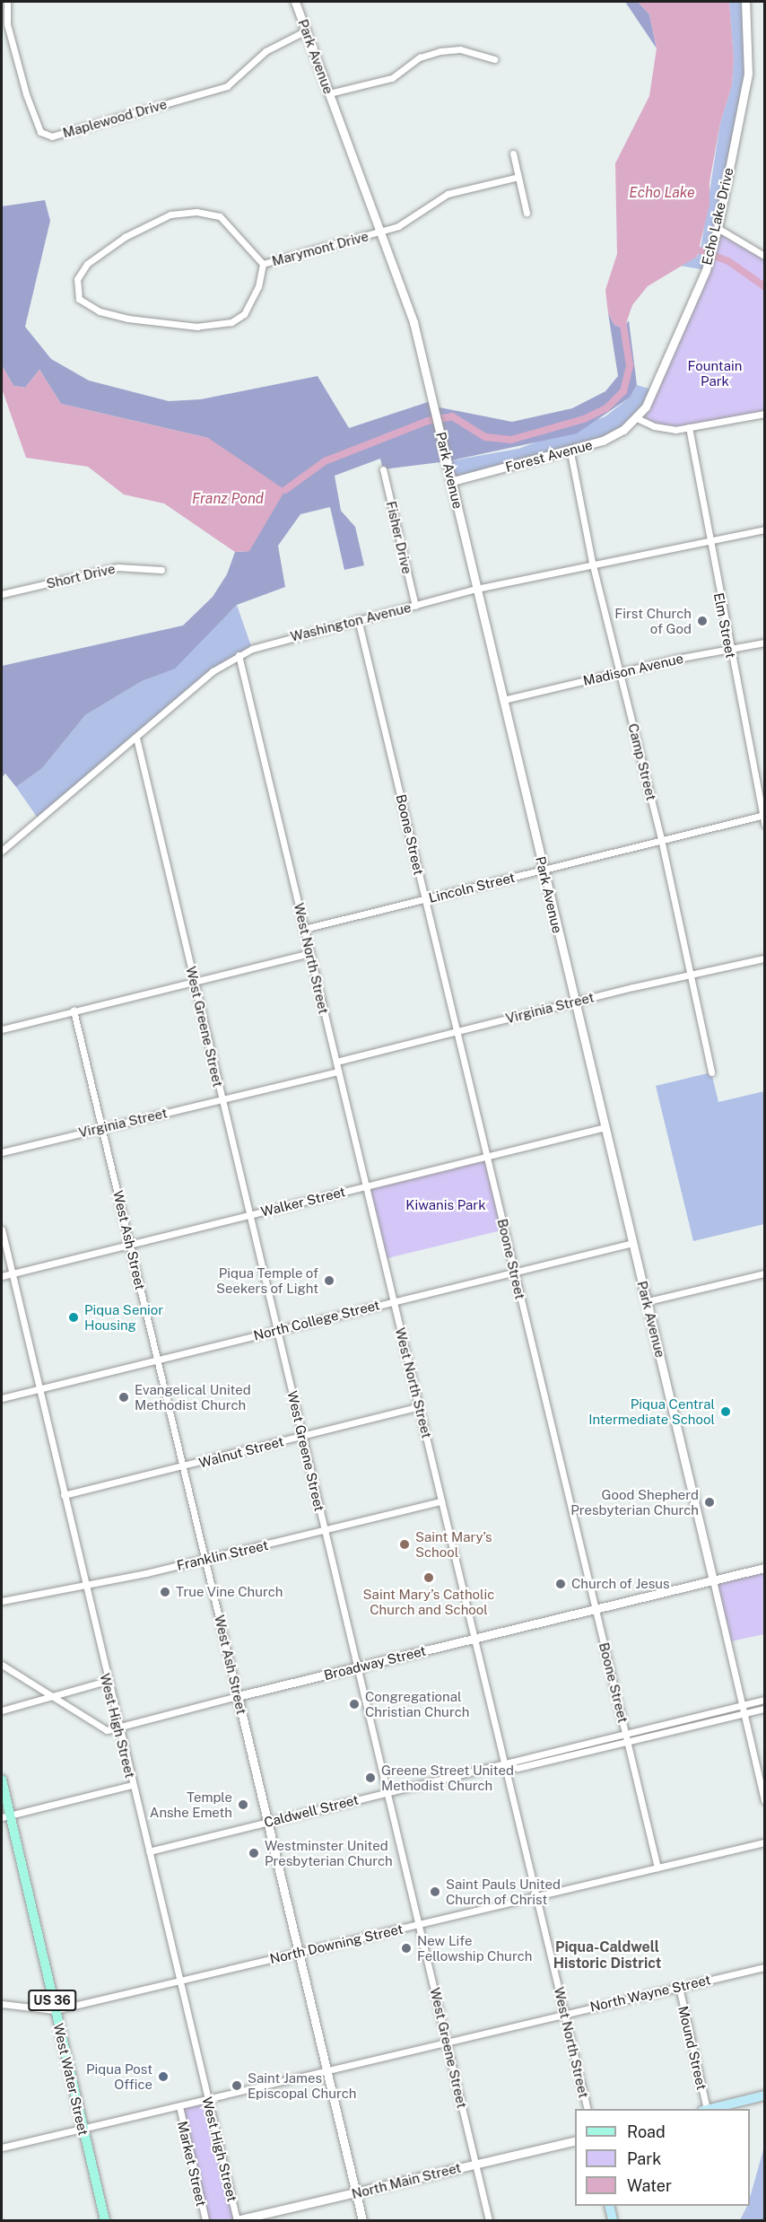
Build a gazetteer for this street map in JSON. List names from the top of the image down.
{
  "streets": {
    "main road": ["US 36", "West Water Street"],
    "street": [
      "Park Avenue",
      "Maplewood Drive",
      "Echo Lake Drive",
      "Marymont Drive",
      "Forest Avenue",
      "Fisher Drive",
      "Short Drive",
      "Washington Avenue",
      "Elm Street",
      "Madison Avenue",
      "Camp Street",
      "Boone Street",
      "Lincoln Street",
      "West North Street",
      "Virginia Street",
      "West Greene Street",
      "Walker Street",
      "West Ash Street",
      "North College Street",
      "Walnut Street",
      "Franklin Street",
      "Broadway Street",
      "West High Street",
      "Caldwell Street",
      "North Downing Street",
      "North Wayne Street",
      "Mound Street",
      "Market Street",
      "North Main Street"
    ]
  },
  "crossings": [
    ["Park Avenue", "Maplewood Drive"],
    ["Park Avenue", "Marymont Drive"],
    ["Park Avenue", "Forest Avenue"],
    ["Park Avenue", "Washington Avenue"],
    ["Park Avenue", "Madison Avenue"],
    ["Park Avenue", "Lincoln Street"],
    ["Park Avenue", "Virginia Street"],
    ["Park Avenue", "Walker Street"],
    ["Park Avenue", "North College Street"],
    ["Park Avenue", "Broadway Street"],
    ["Park Avenue", "Caldwell Street"],
    ["Echo Lake Drive", "Forest Avenue"],
    ["Forest Avenue", "Camp Street"],
    ["Fisher Drive", "Washington Avenue"],
    ["Washington Avenue", "Elm Street"],
    ["Washington Avenue", "Camp Street"],
    ["Washington Avenue", "Boone Street"],
    ["Washington Avenue", "West North Street"],
    ["Washington Avenue", "West Greene Street"],
    ["Elm Street", "Madison Avenue"],
    ["Elm Street", "Lincoln Street"],
    ["Madison Avenue", "Camp Street"],
    ["Camp Street", "Lincoln Street"],
    ["Camp Street", "Virginia Street"],
    ["Boone Street", "Lincoln Street"],
    ["Boone Street", "Virginia Street"],
    ["Boone Street", "Walker Street"],
    ["Boone Street", "North College Street"],
    ["Boone Street", "Broadway Street"],
    ["Boone Street", "Caldwell Street"],
    ["Boone Street", "North Downing Street"],
    ["Lincoln Street", "West North Street"],
    ["West North Street", "Virginia Street"],
    ["West North Street", "Walker Street"],
    ["West North Street", "North College Street"],
    ["West North Street", "Walnut Street"],
    ["West North Street", "Franklin Street"],
    ["West North Street", "Broadway Street"],
    ["West North Street", "Caldwell Street"],
    ["West North Street", "North Downing Street"],
    ["West North Street", "North Wayne Street"],
    ["Virginia Street", "West Greene Street"],
    ["Virginia Street", "West Ash Street"],
    ["West Greene Street", "Walker Street"],
    ["West Greene Street", "North College Street"],
    ["West Greene Street", "Walnut Street"],
    ["West Greene Street", "Franklin Street"],
    ["West Greene Street", "Broadway Street"],
    ["West Greene Street", "Caldwell Street"],
    ["West Greene Street", "North Downing Street"],
    ["West Greene Street", "North Wayne Street"],
    ["West Greene Street", "North Main Street"],
    ["Walker Street", "West Ash Street"],
    ["Walker Street", "West High Street"],
    ["West Ash Street", "North College Street"],
    ["West Ash Street", "Walnut Street"],
    ["West Ash Street", "Franklin Street"],
    ["West Ash Street", "Broadway Street"],
    ["West Ash Street", "Caldwell Street"],
    ["West Ash Street", "North Downing Street"],
    ["West Ash Street", "North Wayne Street"],
    ["West Ash Street", "North Main Street"],
    ["North College Street", "West High Street"],
    ["Walnut Street", "West High Street"],
    ["Franklin Street", "West High Street"],
    ["Broadway Street", "West High Street"],
    ["West High Street", "Caldwell Street"],
    ["West High Street", "North Downing Street"],
    ["West High Street", "North Wayne Street"],
    ["West High Street", "North Main Street"],
    ["North Downing Street", "West Water Street"],
    ["North Wayne Street", "Mound Street"],
    ["North Wayne Street", "West Water Street"],
    ["North Wayne Street", "Market Street"]
  ],
  "districts": ["Piqua-Caldwell Historic District"],
  "water": ["Echo Lake", "Franz Pond"],
  "parks": ["Fountain Park", "Kiwanis Park"],
  "places": [
    "First Church of God",
    "Piqua Temple of Seekers of Light",
    "Piqua Senior Housing",
    "Evangelical United Methodist Church",
    "Piqua Central Intermediate School",
    "Good Shepherd Presbyterian Church",
    "Saint Mary’s School",
    "Saint Mary’s Catholic Church and School",
    "Church of Jesus",
    "True Vine Church",
    "Congregational Christian Church",
    "Greene Street United Methodist Church",
    "Temple Anshe Emeth",
    "Westminster United Presbyterian Church",
    "Saint Pauls United Church of Christ",
    "New Life Fellowship Church",
    "Piqua Post Office",
    "Saint James Episcopal Church"
  ],
  "legend": ["Road", "Park", "Water"]
}
